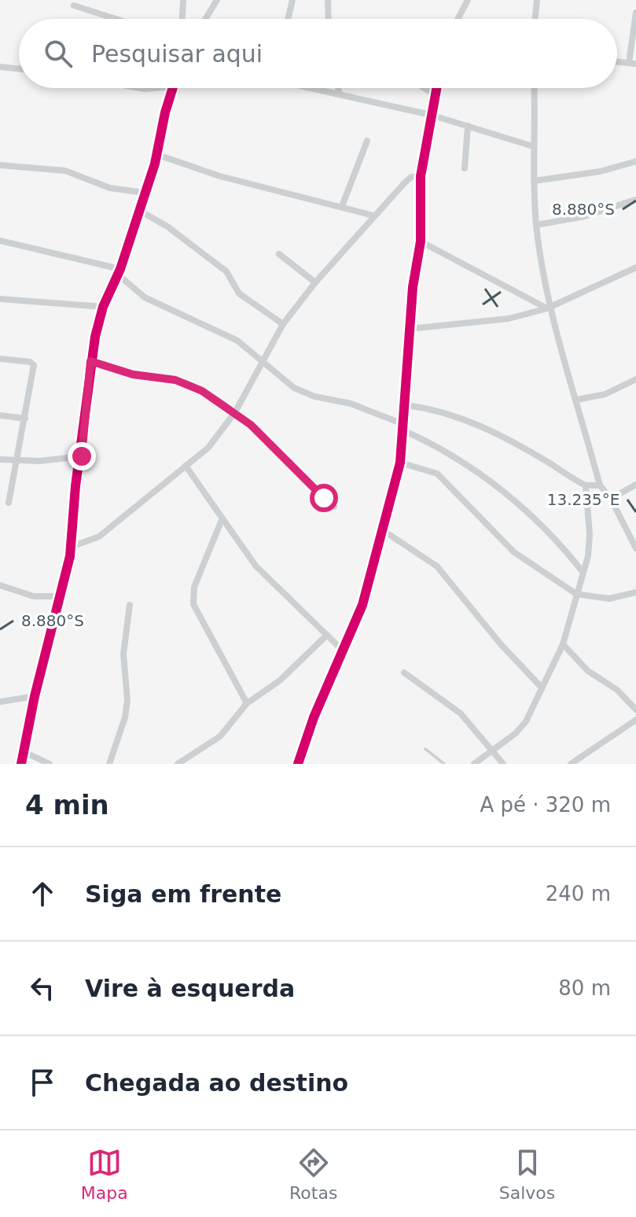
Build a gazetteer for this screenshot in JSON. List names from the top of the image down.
{
  "page": {
    "search": "Pesquisar aqui",
    "heading": ["4 min", "A pé · 320 m"],
    "list": [
      ["Siga em frente", "240 m"],
      ["Vire à esquerda", "80 m"],
      "Chegada ao destino"
    ],
    "nav": ["Mapa", "Rotas", "Salvos"]
  },
  "coordinates": ["8.880°S", "13.235°E"]
}
